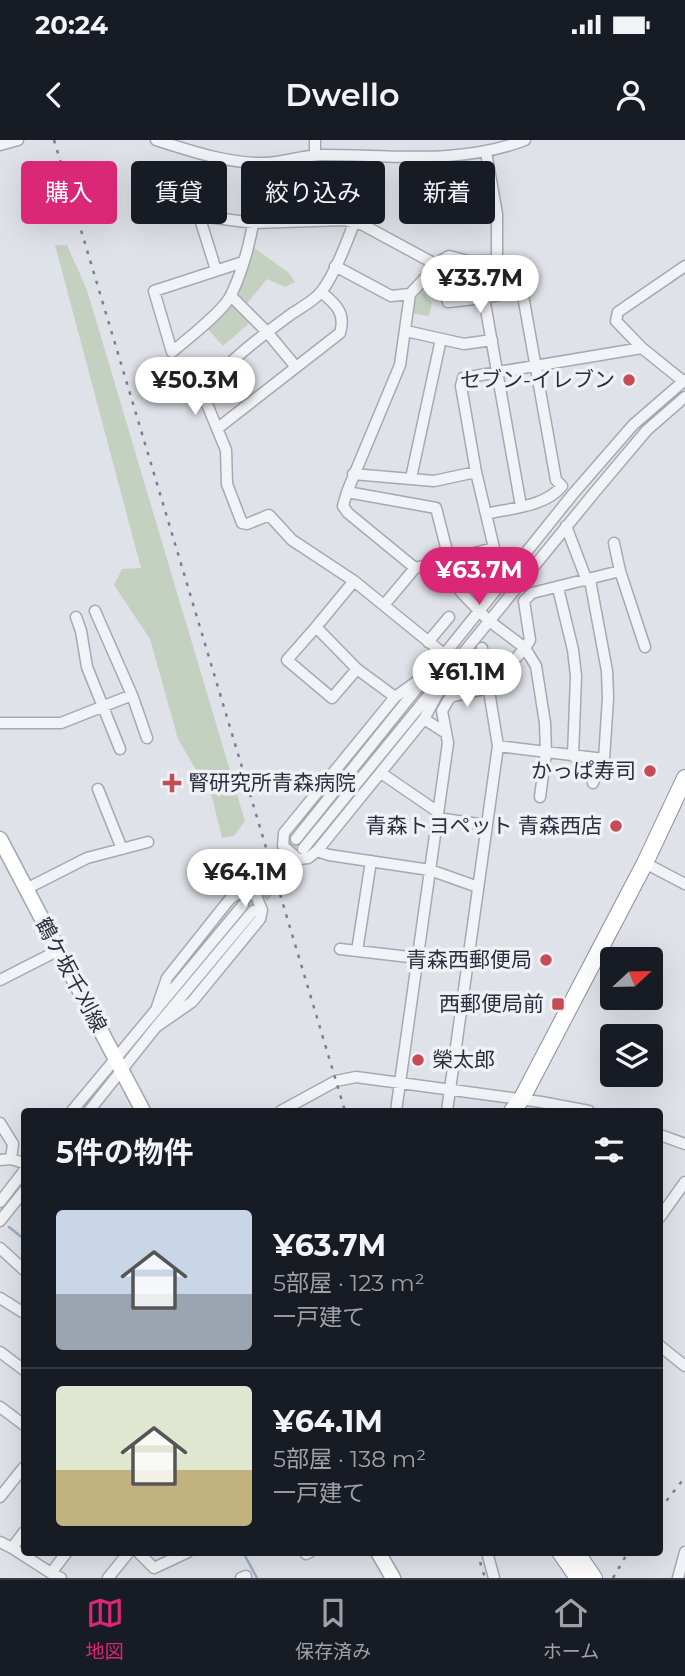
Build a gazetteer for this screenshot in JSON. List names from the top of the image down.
{
  "streets": {
    "main road": ["鶴ケ坂千刈線"]
  },
  "places": {
    "other": [
      "セブン-イレブン",
      "かっぱ寿司",
      "青森トヨペット 青森西店",
      "青森西郵便局",
      "榮太郎"
    ],
    "health": ["腎研究所青森病院"],
    "transit": ["西郵便局前"]
  },
  "north": "right",
  "page": {
    "status": "20:24",
    "header": "Dwello",
    "chip": [
      "購入",
      "賃貸",
      "絞り込み",
      "新着"
    ],
    "price": [
      "¥33.7M",
      "¥50.3M",
      "¥63.7M",
      "¥61.1M",
      "¥64.1M"
    ],
    "heading": "5件の物件",
    "list": [
      {
        "name": "¥63.7M",
        "note": "5部屋 · 123 m² · 一戸建て"
      },
      {
        "name": "¥64.1M",
        "note": "5部屋 · 138 m² · 一戸建て"
      }
    ],
    "tabs": ["地図", "保存済み", "ホーム"]
  }
}
